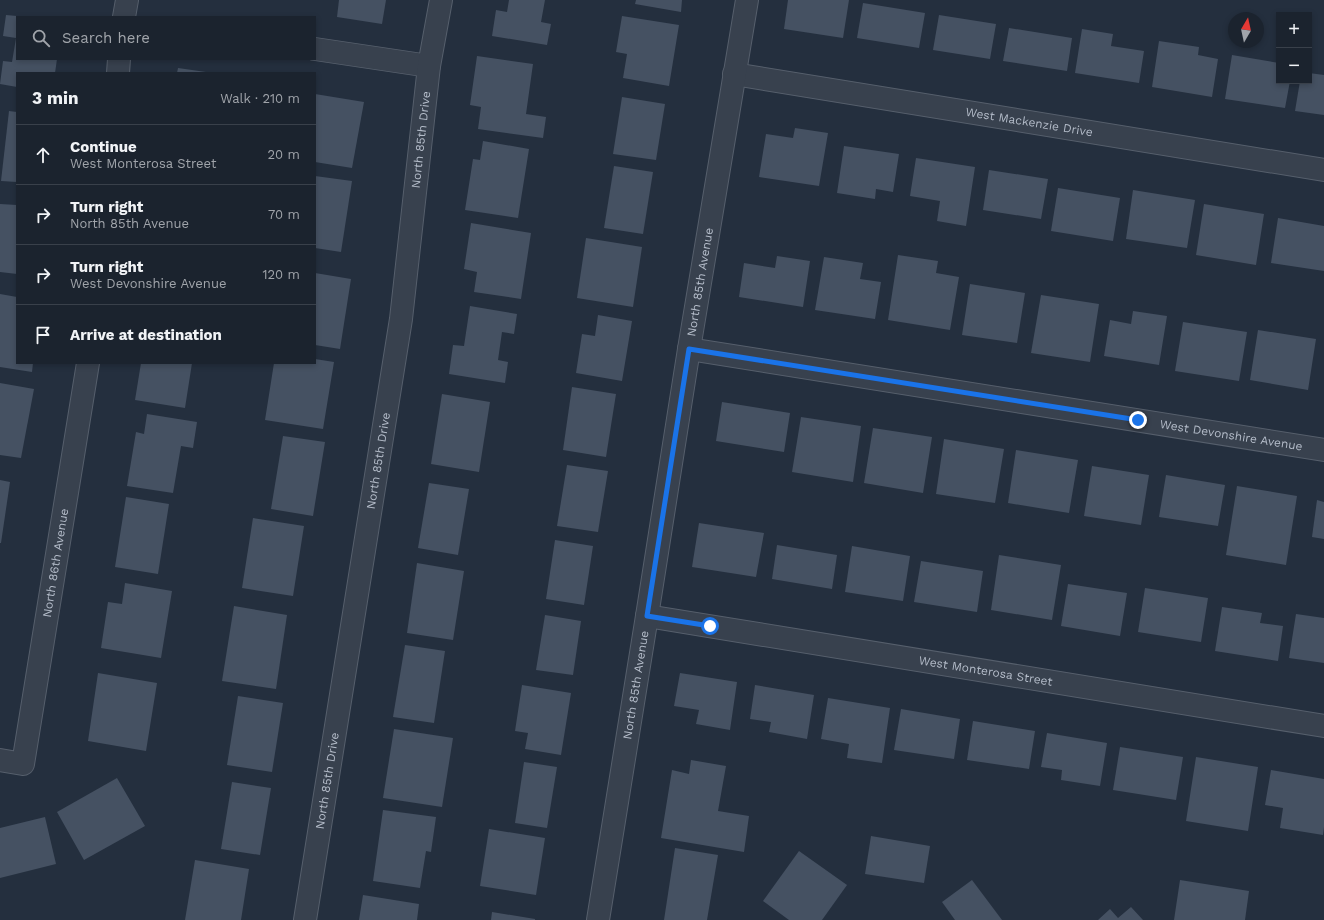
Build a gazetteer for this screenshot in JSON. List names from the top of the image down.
{
  "streets": {
    "street": [
      "West Mackenzie Drive",
      "North 85th Drive",
      "North 85th Avenue",
      "West Devonshire Avenue",
      "North 86th Avenue",
      "West Monterosa Street"
    ]
  },
  "crossings": [
    ["West Mackenzie Drive", "North 85th Avenue"],
    ["North 85th Avenue", "West Devonshire Avenue"],
    ["North 85th Avenue", "West Monterosa Street"]
  ],
  "north": "top",
  "page": {
    "map_buttons": ["+", "−"],
    "search": "Search here",
    "heading": ["3 min", "Walk · 210 m"],
    "list": [
      ["Continue", "West Monterosa Street", "20 m"],
      ["Turn right", "North 85th Avenue", "70 m"],
      ["Turn right", "West Devonshire Avenue", "120 m"],
      "Arrive at destination"
    ]
  }
}
